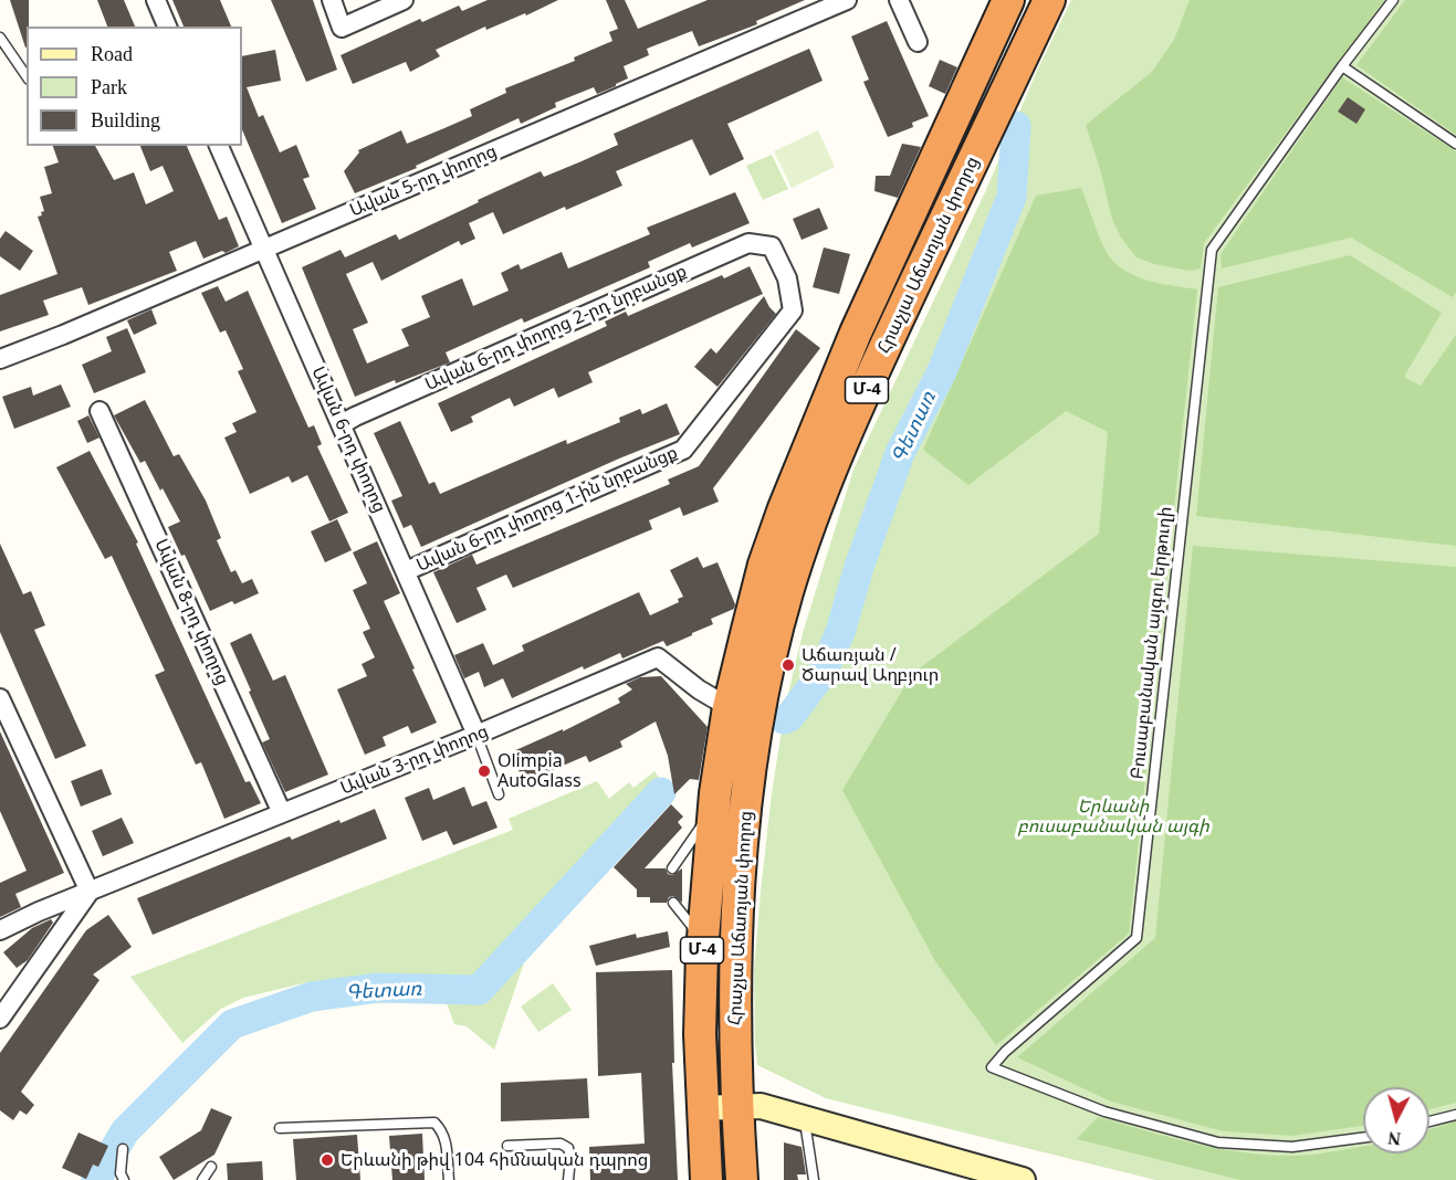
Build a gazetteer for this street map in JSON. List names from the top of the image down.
{
  "streets": {
    "highway": ["Հրաչյա Աճառյան փողոց", "Մ-4"],
    "street": [
      "Ավան 5-րդ փողոց",
      "Ավան 6-րդ փողոց 2-րդ նրբանցք",
      "Ավան 6-րդ փողոց",
      "Ավան 6-րդ փողոց 1-ին նրբանցք",
      "Ավան 8-րդ փողոց",
      "Ավան 3-րդ փողոց"
    ],
    "lane": ["Բուսաբանական այգու երթուղի"]
  },
  "crossings": [
    ["Ավան 5-րդ փողոց", "Ավան 6-րդ փողոց"],
    ["Հրաչյա Աճառյան փողոց", "Ավան 3-րդ փողոց"],
    ["Ավան 6-րդ փողոց 2-րդ նրբանցք", "Ավան 6-րդ փողոց"],
    ["Ավան 6-րդ փողոց 2-րդ նրբանցք", "Ավան 6-րդ փողոց 1-ին նրբանցք"],
    ["Ավան 6-րդ փողոց", "Ավան 6-րդ փողոց 1-ին նրբանցք"],
    ["Ավան 6-րդ փողոց", "Ավան 3-րդ փողոց"],
    ["Ավան 8-րդ փողոց", "Ավան 3-րդ փողոց"]
  ],
  "water": ["Գետառ"],
  "parks": ["Երևանի բուսաբանական այգի"],
  "places": ["Աճառյան / Ծարավ Աղբյուր", "Olimpia AutoGlass", "Երևանի թիվ 104 հիմնական դպրոց"],
  "legend": ["Road", "Park", "Building"],
  "north": "bottom"
}
